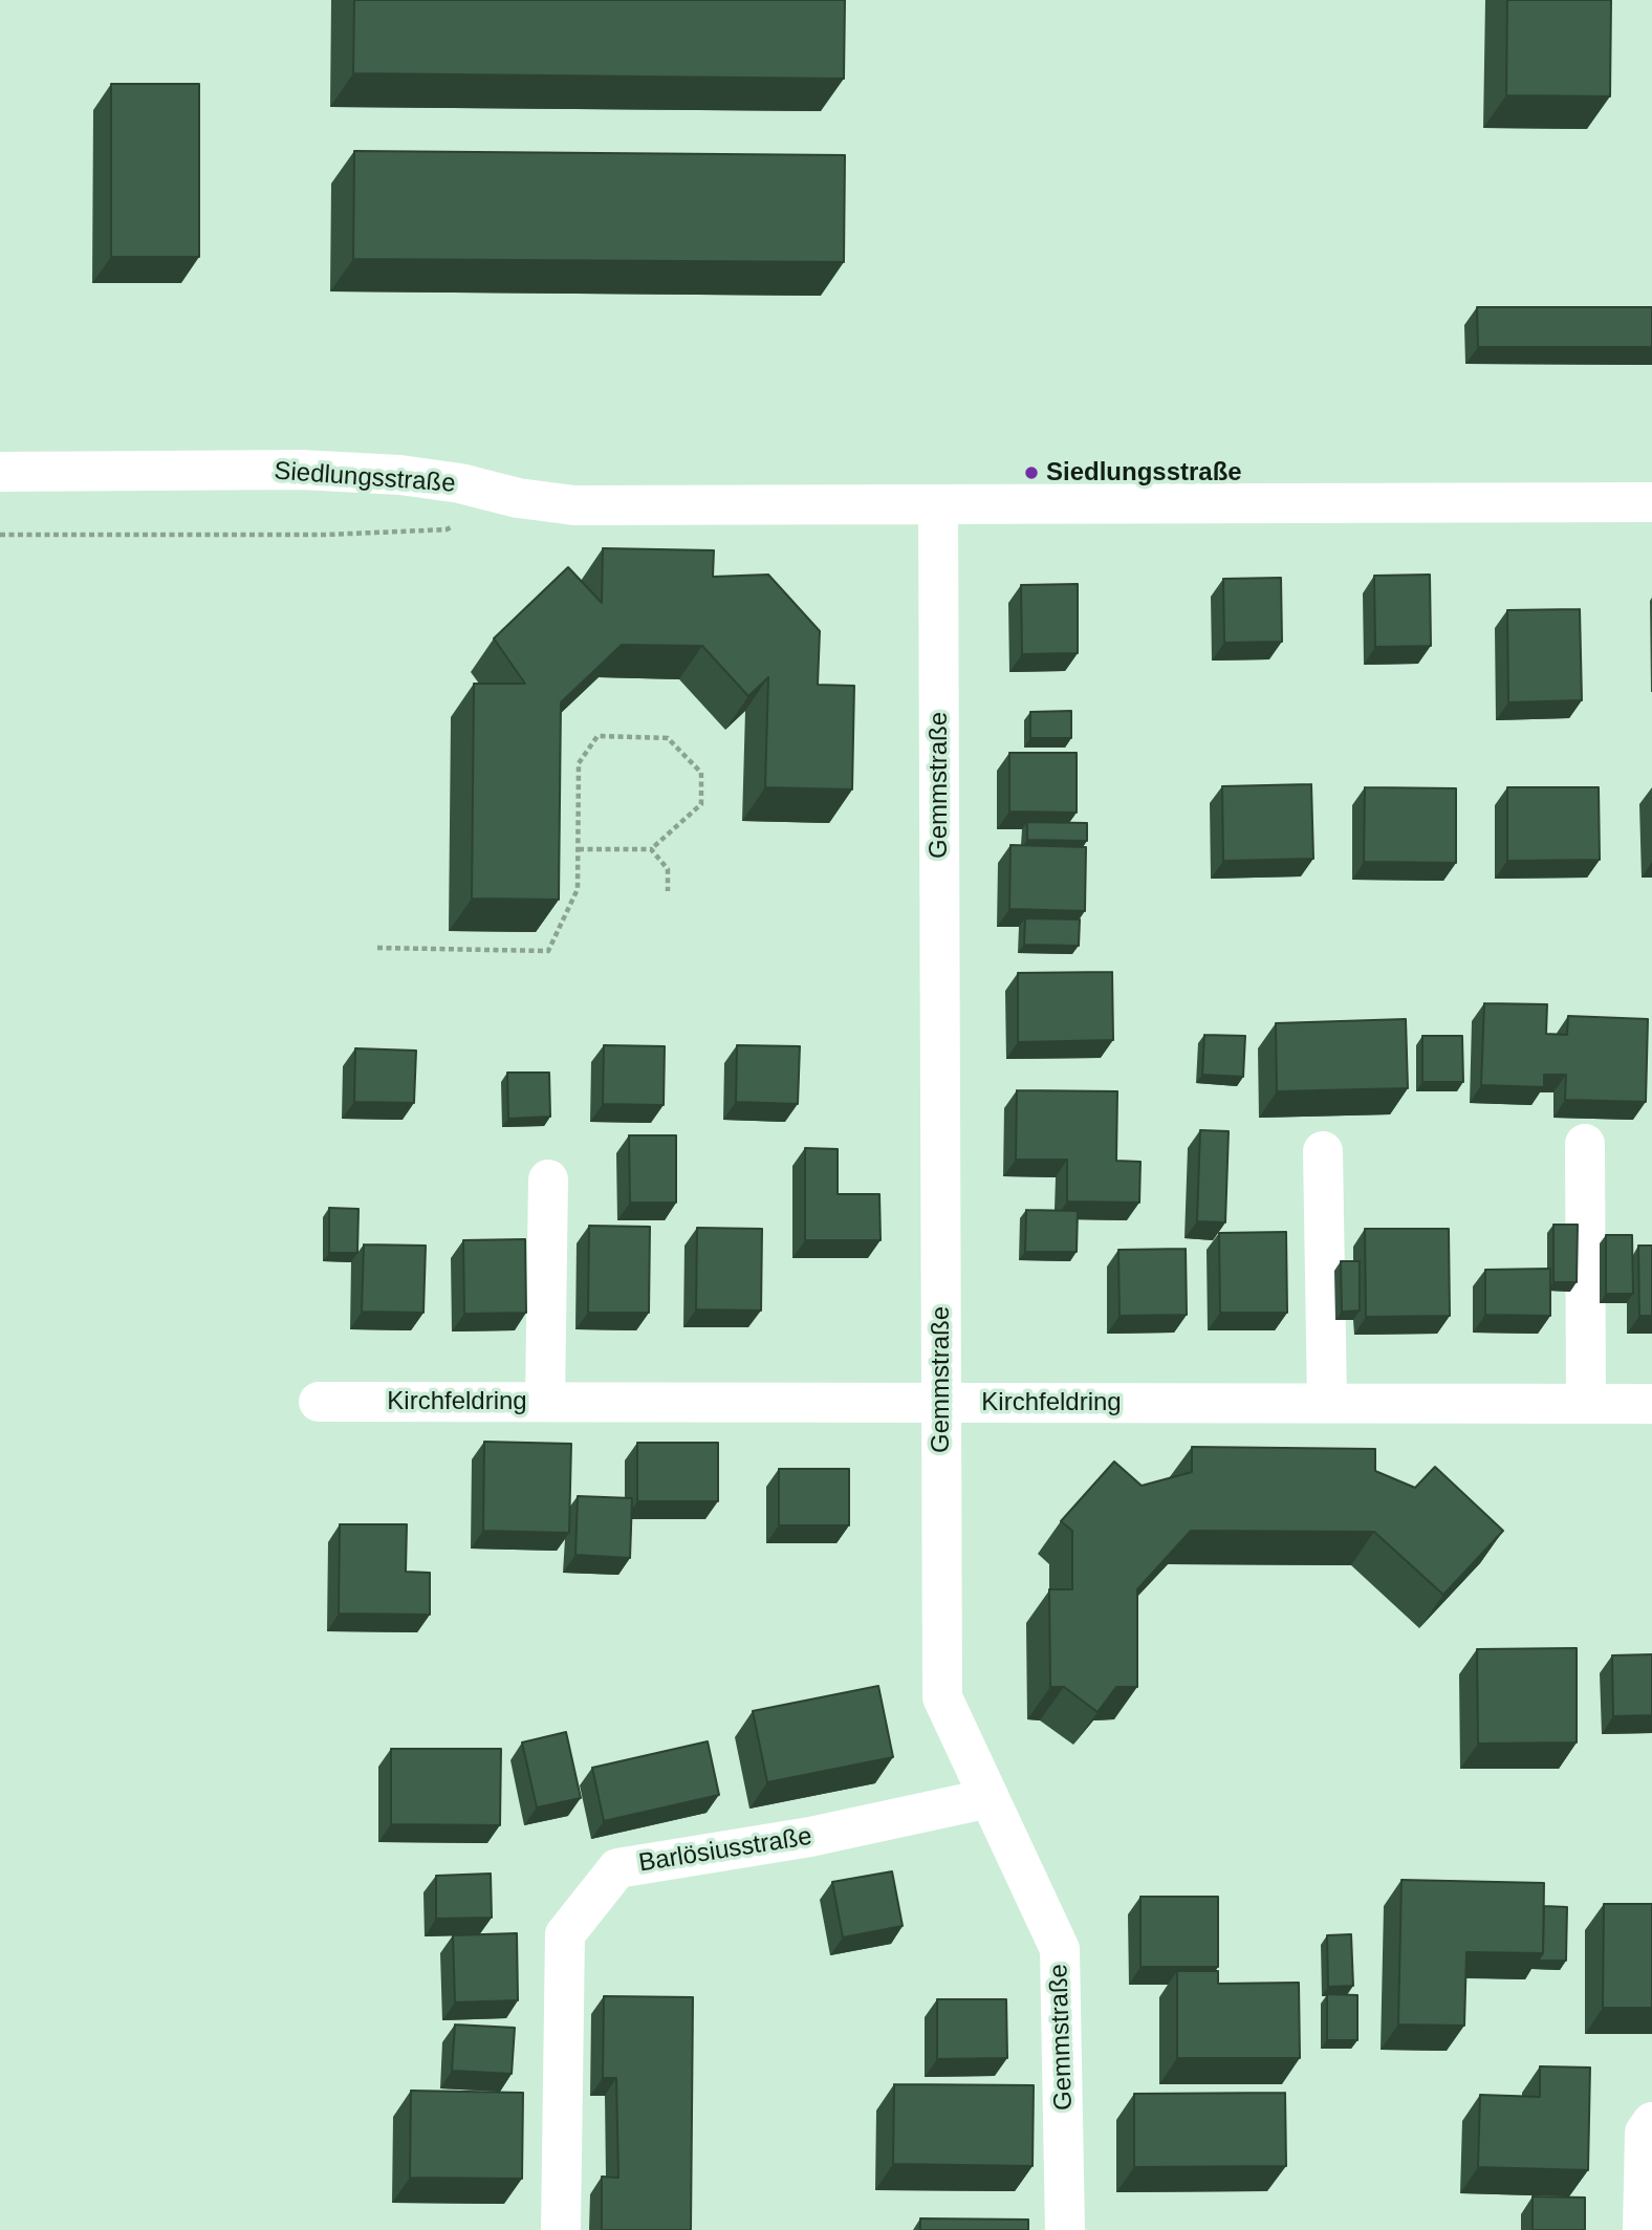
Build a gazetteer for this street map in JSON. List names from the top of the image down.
{
  "streets": {
    "street": [
      "Siedlungsstraße",
      "Gemmstraße",
      "Kirchfeldring",
      "Barlösiusstraße"
    ]
  },
  "crossings": [
    ["Siedlungsstraße", "Gemmstraße"],
    ["Gemmstraße", "Kirchfeldring"],
    ["Gemmstraße", "Barlösiusstraße"]
  ],
  "places": ["Siedlungsstraße"]
}
